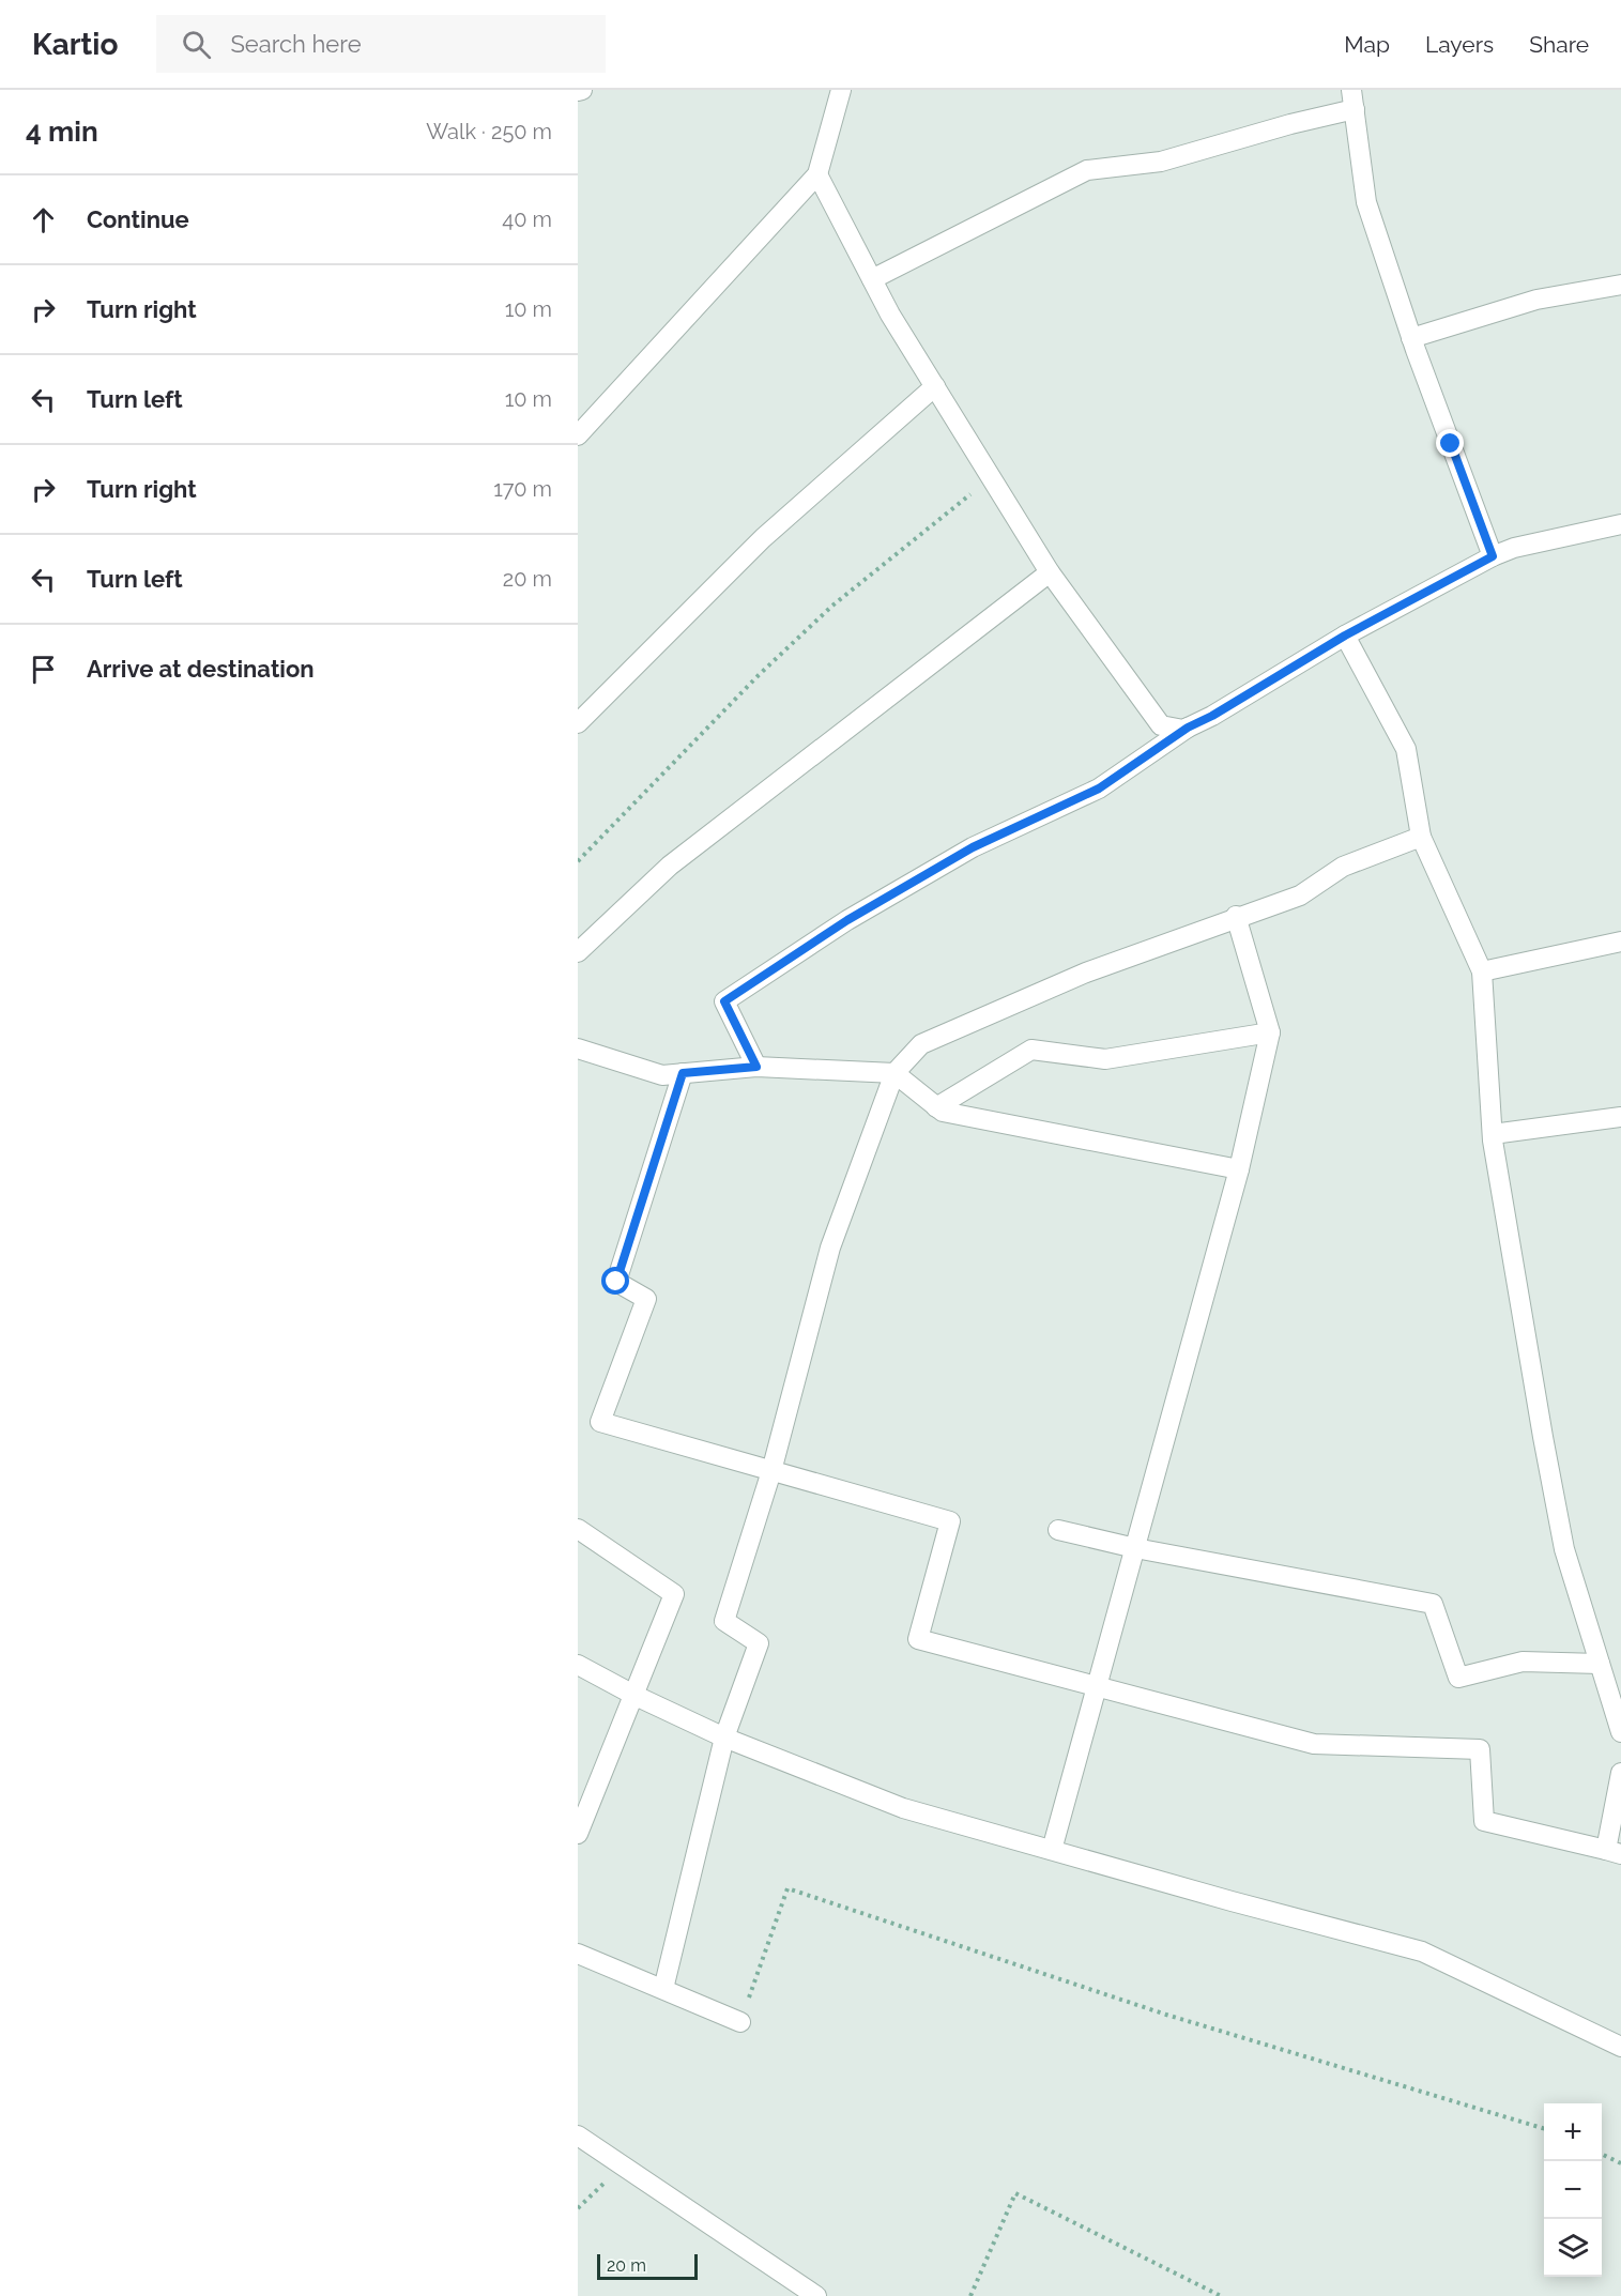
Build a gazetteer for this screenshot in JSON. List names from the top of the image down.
{
  "scale_bar": "20 m",
  "page": {
    "header": "Kartio",
    "search": "Search here",
    "nav": ["Map", "Layers", "Share"],
    "heading": ["4 min", "Walk · 250 m"],
    "list": [
      ["Continue", "40 m"],
      ["Turn right", "10 m"],
      ["Turn left", "10 m"],
      ["Turn right", "170 m"],
      ["Turn left", "20 m"],
      "Arrive at destination"
    ],
    "map_buttons": ["+", "−"],
    "scale": "20 m"
  }
}
